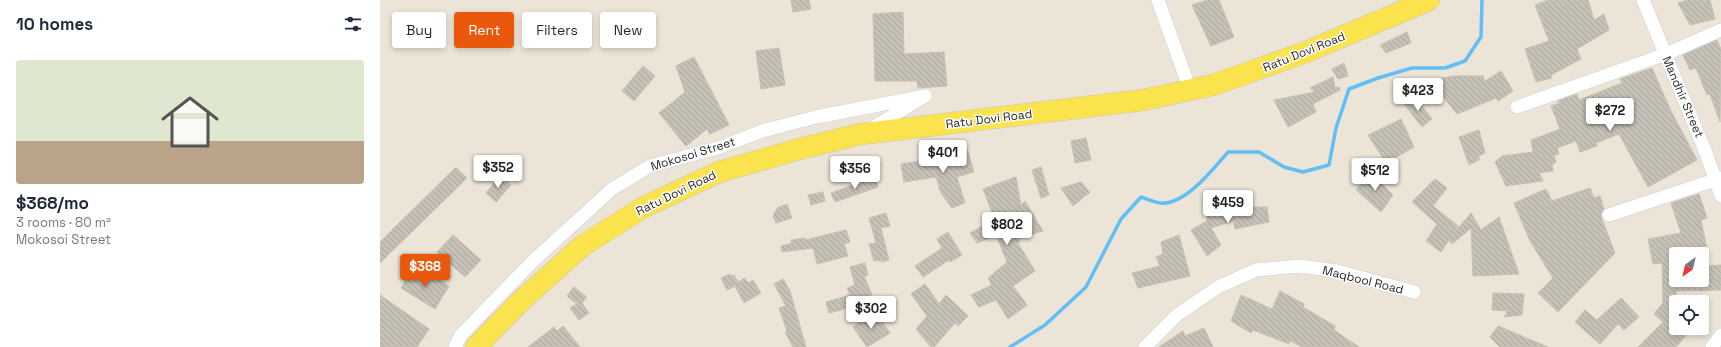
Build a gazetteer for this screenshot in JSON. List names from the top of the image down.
{
  "streets": {
    "main road": ["Ratu Dovi Road"],
    "street": ["Mandhir Street", "Mokosoi Street", "Maqbool Road"]
  },
  "crossings": [
    ["Ratu Dovi Road", "Mokosoi Street"]
  ],
  "north": "bottom left",
  "page": {
    "heading": "10 homes",
    "chip": [
      "Buy",
      "Rent",
      "Filters",
      "New"
    ],
    "list": [
      {
        "name": "$368/mo",
        "note": "3 rooms · 80 m² · Mokosoi Street"
      }
    ],
    "price": [
      "$423",
      "$272",
      "$401",
      "$352",
      "$356",
      "$512",
      "$459",
      "$802",
      "$368",
      "$302"
    ]
  }
}
